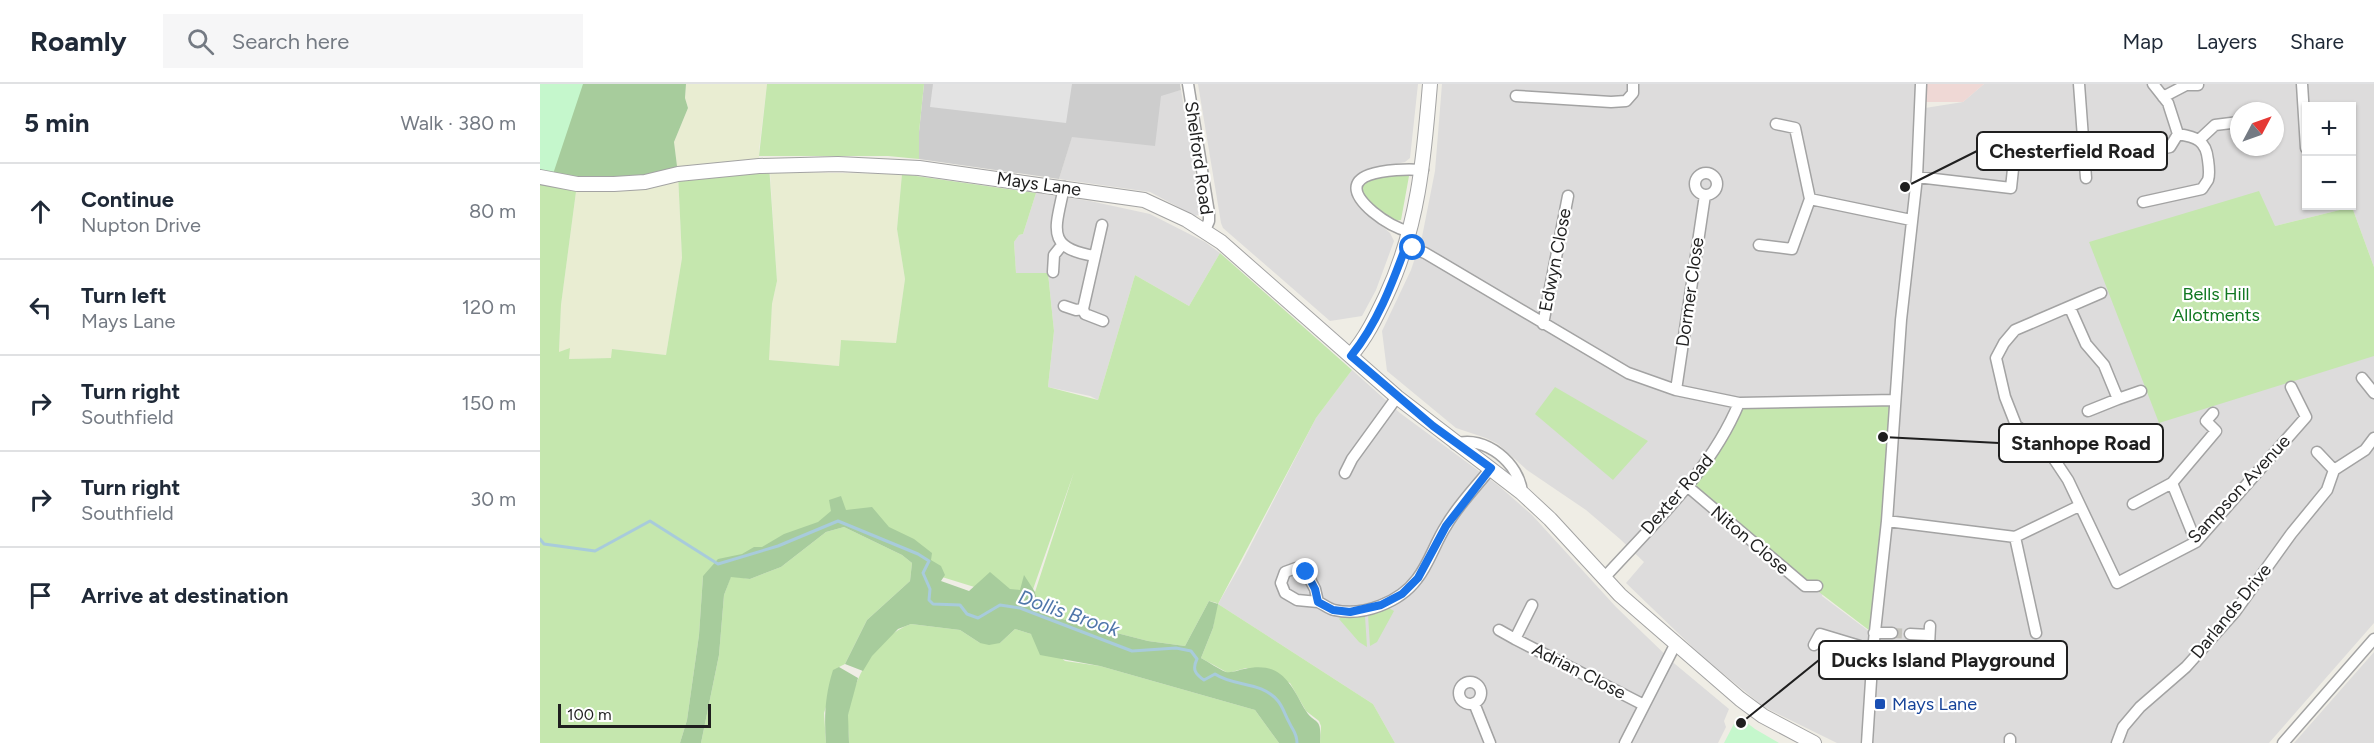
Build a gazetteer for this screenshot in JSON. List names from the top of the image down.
{
  "streets": {
    "street": [
      "Shelford Road",
      "Mays Lane",
      "Edwyn Close",
      "Dormer Close",
      "Sampson Avenue",
      "Dexter Road",
      "Niton Close",
      "Darlands Drive",
      "Adrian Close"
    ]
  },
  "crossings": [
    ["Shelford Road", "Mays Lane"],
    ["Mays Lane", "Dexter Road"],
    ["Dexter Road", "Niton Close"]
  ],
  "water": ["Dollis Brook"],
  "parks": ["Bells Hill Allotments"],
  "places": {
    "other": ["Chesterfield Road", "Stanhope Road", "Ducks Island Playground"],
    "transit": ["Mays Lane"]
  },
  "scale_bar": "100 m",
  "north": "top right",
  "page": {
    "header": "Roamly",
    "search": "Search here",
    "nav": ["Map", "Layers", "Share"],
    "heading": ["5 min", "Walk · 380 m"],
    "map_buttons": ["+", "−"],
    "list": [
      ["Continue", "Nupton Drive", "80 m"],
      ["Turn left", "Mays Lane", "120 m"],
      ["Turn right", "Southfield", "150 m"],
      ["Turn right", "Southfield", "30 m"],
      "Arrive at destination"
    ],
    "scale": "100 m"
  }
}
